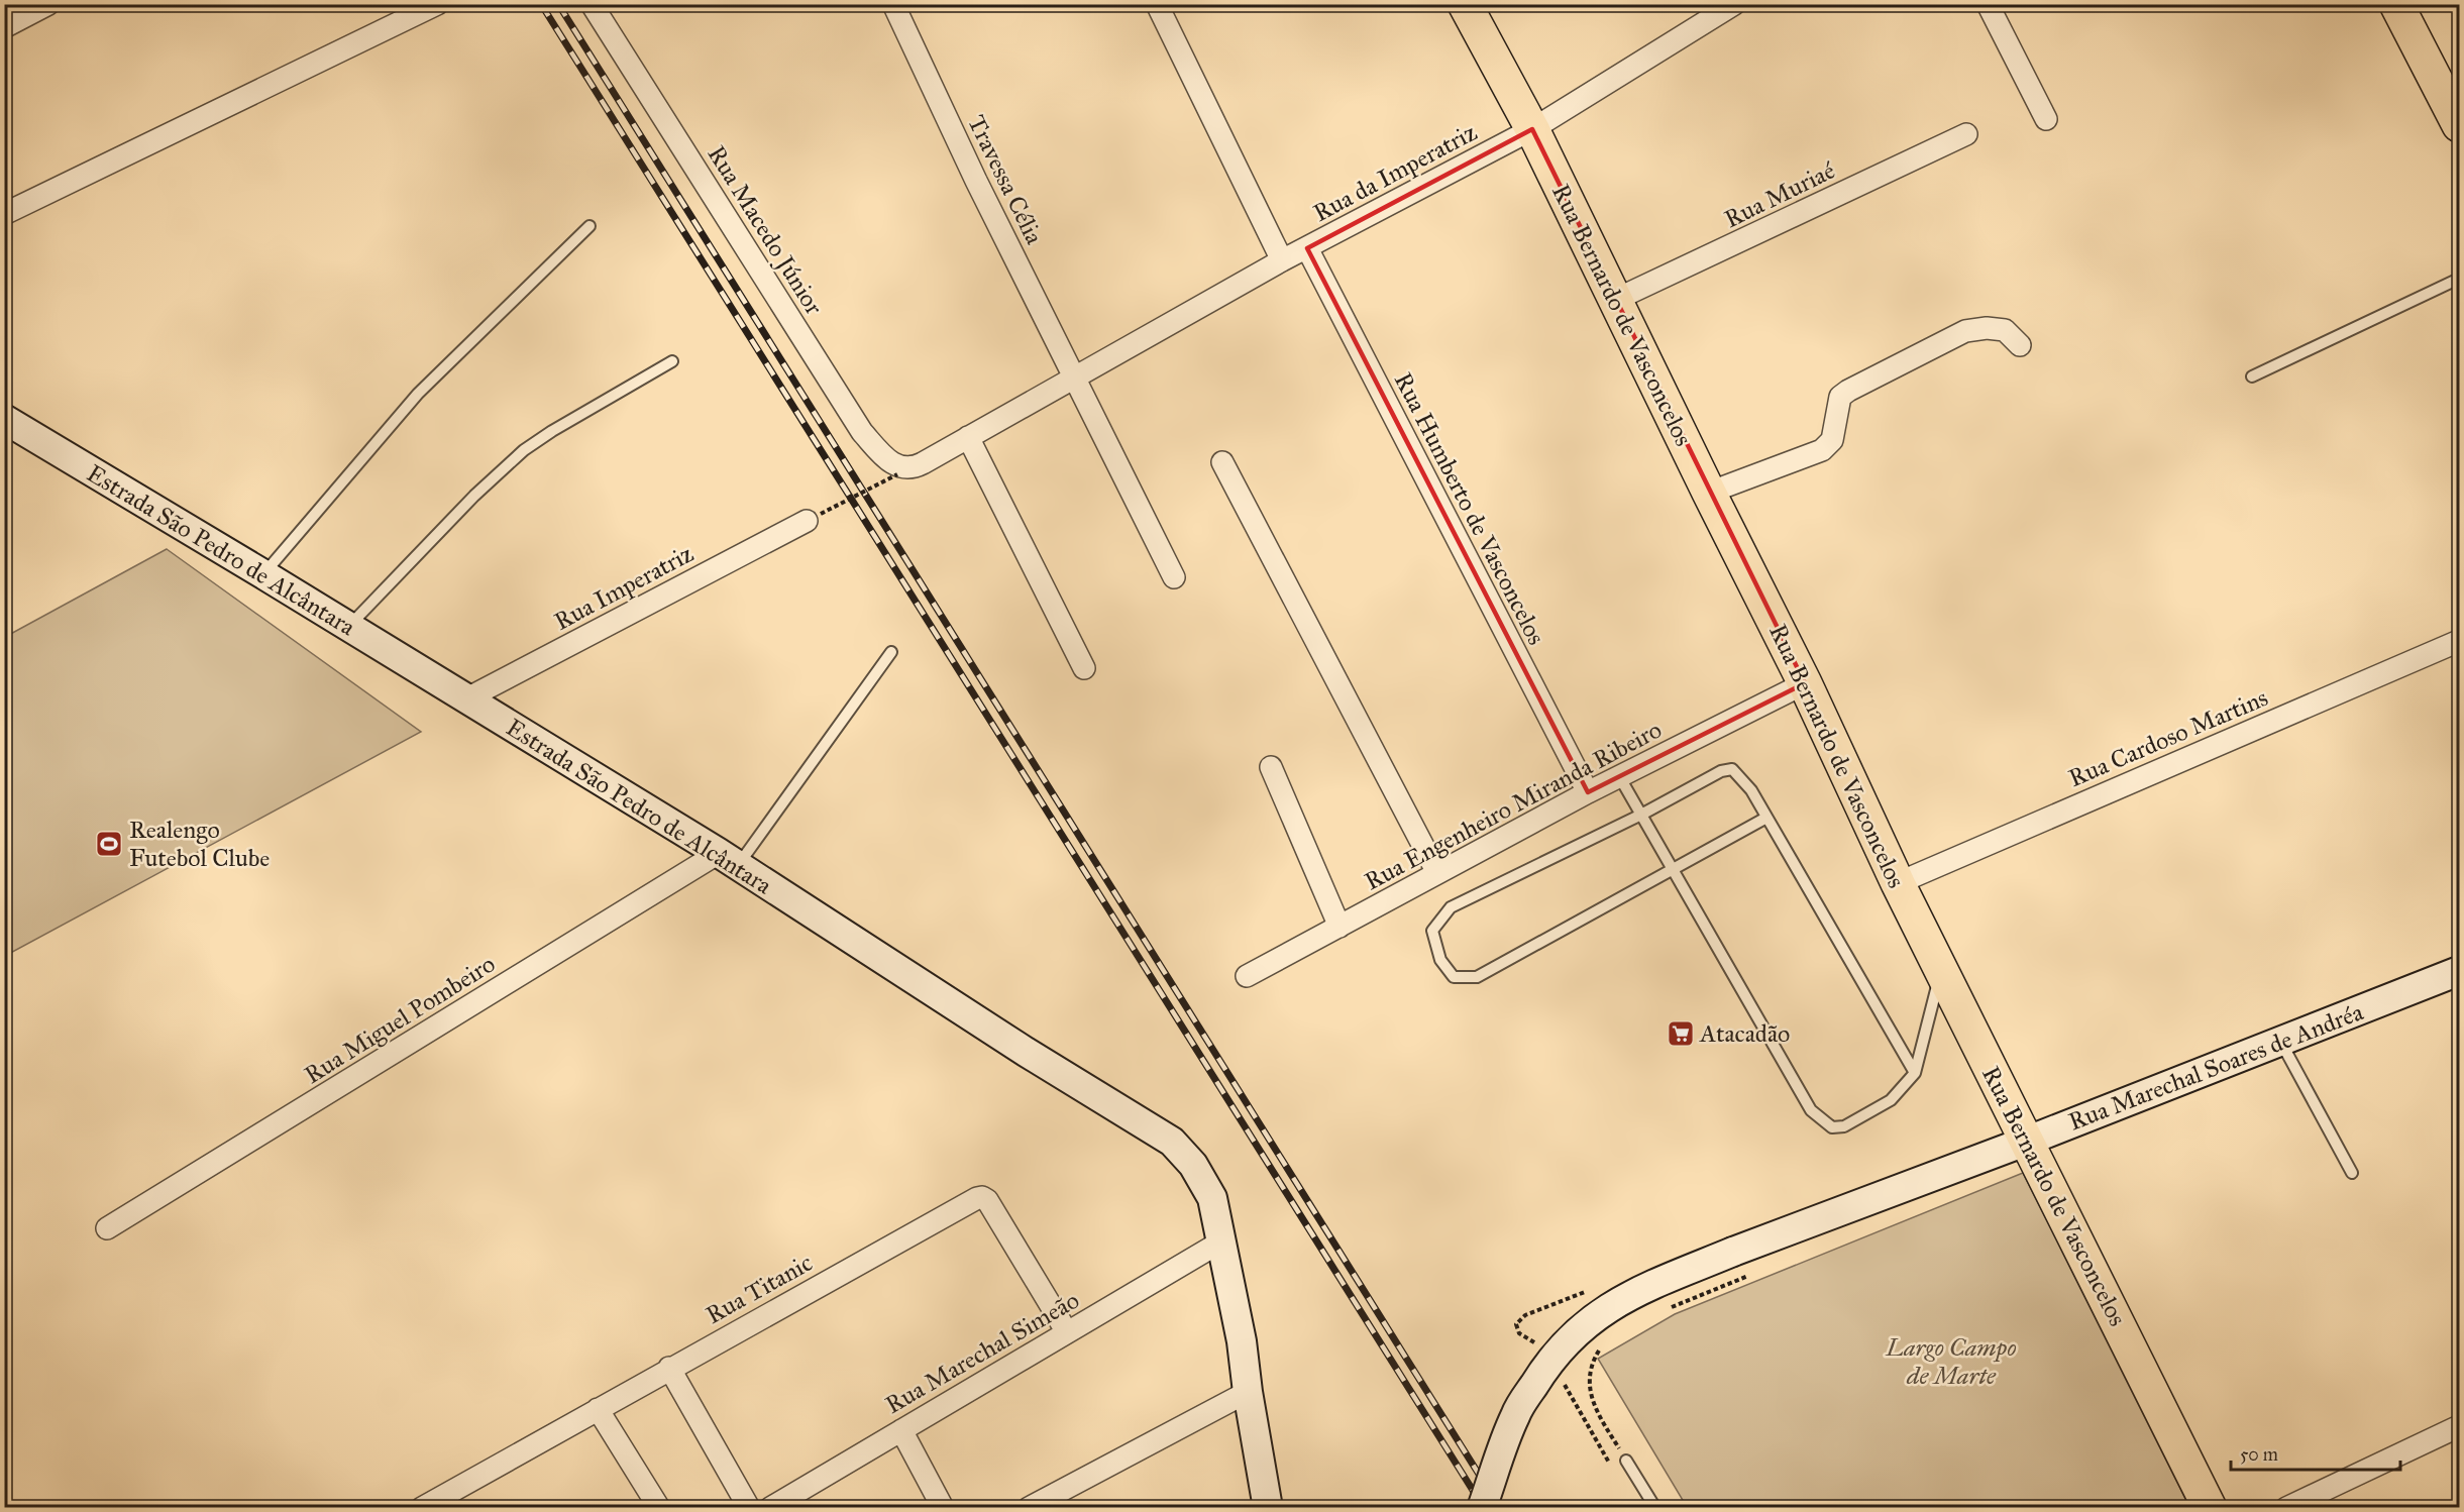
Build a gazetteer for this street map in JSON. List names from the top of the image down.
{
  "streets": {
    "main road": ["Rua Bernardo de Vasconcelos"],
    "street": [
      "Rua da Imperatriz",
      "Travessa Célia",
      "Rua Muriaé",
      "Rua Macedo Júnior",
      "Rua Humberto de Vasconcelos",
      "Estrada São Pedro de Alcântara",
      "Rua Imperatriz",
      "Rua Cardoso Martins",
      "Rua Engenheiro Miranda Ribeiro",
      "Rua Miguel Pombeiro",
      "Rua Marechal Soares de Andréa",
      "Rua Titanic",
      "Rua Marechal Simeão"
    ]
  },
  "crossings": [
    ["Rua da Imperatriz", "Travessa Célia"],
    ["Rua da Imperatriz", "Rua Macedo Júnior"],
    ["Rua da Imperatriz", "Rua Bernardo de Vasconcelos"],
    ["Rua da Imperatriz", "Rua Humberto de Vasconcelos"],
    ["Rua Muriaé", "Rua Bernardo de Vasconcelos"],
    ["Rua Bernardo de Vasconcelos", "Rua Cardoso Martins"],
    ["Rua Bernardo de Vasconcelos", "Rua Engenheiro Miranda Ribeiro"],
    ["Rua Bernardo de Vasconcelos", "Rua Marechal Soares de Andréa"],
    ["Rua Humberto de Vasconcelos", "Rua Engenheiro Miranda Ribeiro"],
    ["Estrada São Pedro de Alcântara", "Rua Imperatriz"],
    ["Estrada São Pedro de Alcântara", "Rua Miguel Pombeiro"],
    ["Estrada São Pedro de Alcântara", "Rua Marechal Simeão"],
    ["Rua Titanic", "Rua Marechal Simeão"]
  ],
  "parks": ["Largo Campo de Marte"],
  "places": {
    "sports": ["Realengo Futebol Clube"],
    "supermarket": ["Atacadão"]
  },
  "scale_bar": "50 m"
}
